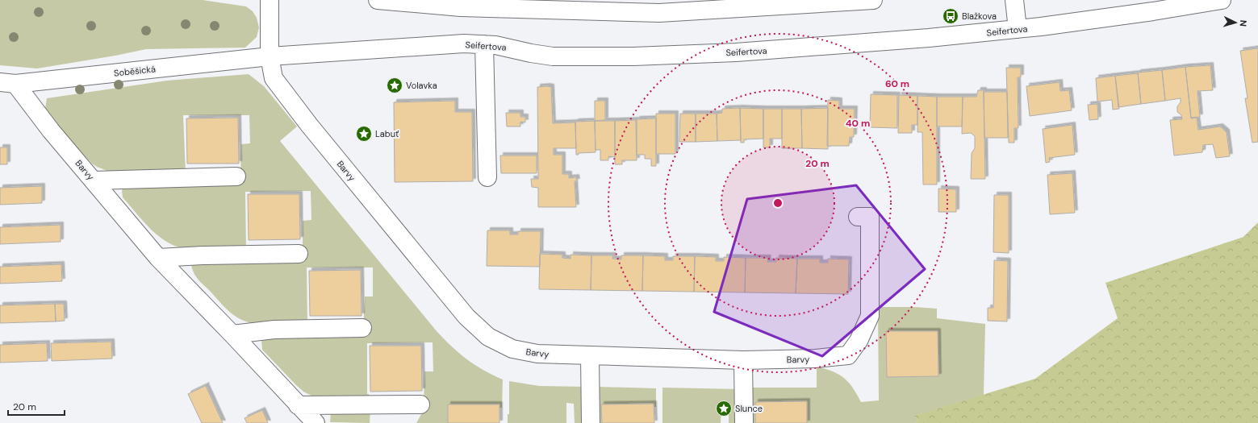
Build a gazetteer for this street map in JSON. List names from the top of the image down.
{
  "streets": {
    "street": ["Seifertova", "Soběšická", "Barvy"]
  },
  "crossings": [
    ["Seifertova", "Soběšická"],
    ["Seifertova", "Barvy"],
    ["Soběšická", "Barvy"]
  ],
  "places": {
    "bus stop": ["Blažkova"],
    "place": ["Volavka", "Labuť", "Slunce"]
  },
  "scale_bar": "20 m",
  "north": "right",
  "rings": ["60 m", "40 m", "20 m"]
}
